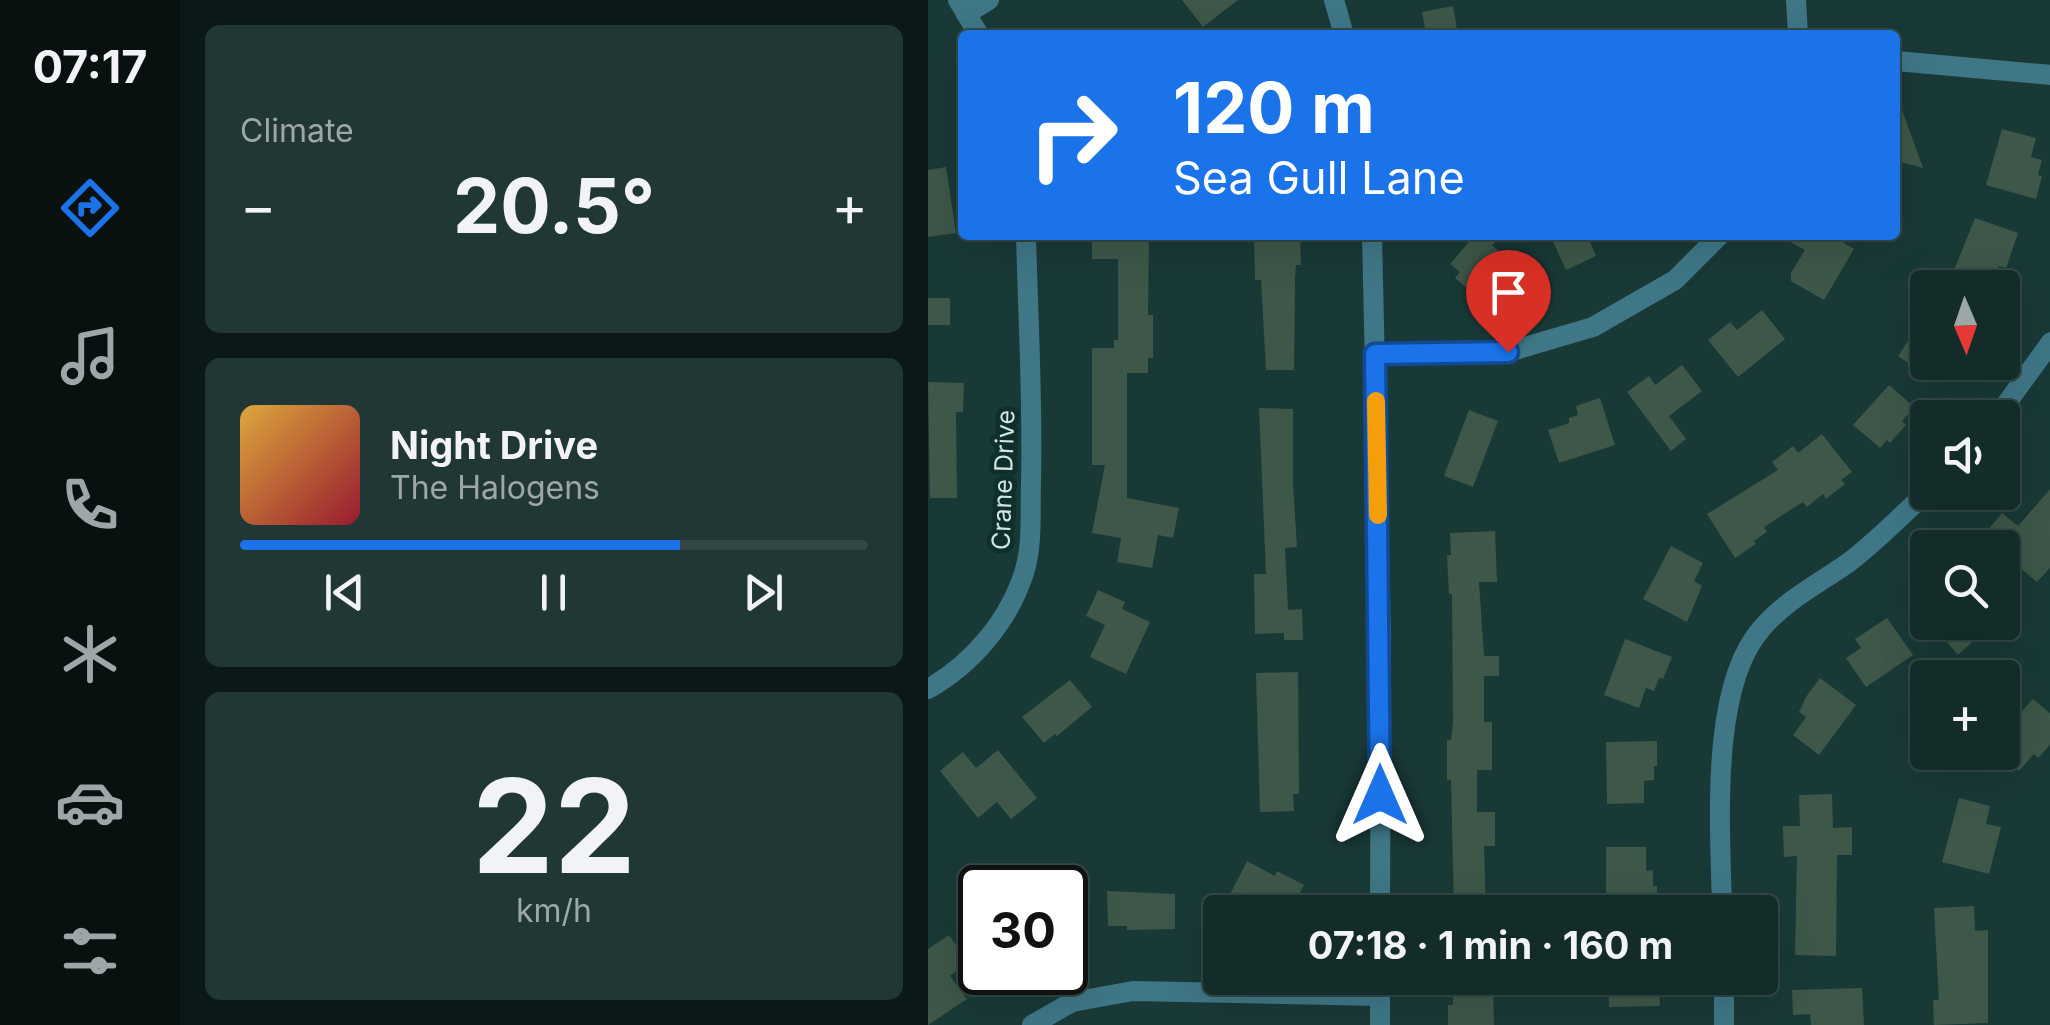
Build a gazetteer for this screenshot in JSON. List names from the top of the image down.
{
  "streets": {
    "street": ["Crane Drive"]
  },
  "north": "bottom",
  "page": {
    "tabs": "07:17",
    "tile": [
      "Climate",
      ["22", "km/h"]
    ],
    "turn": ["120 m", "Sea Gull Lane"],
    "heat": ["−", "20.5°", "+"],
    "map_buttons": "+",
    "song": ["Night Drive", "The Halogens"],
    "limit": "30",
    "trip": "07:18 · 1 min · 160 m"
  }
}
